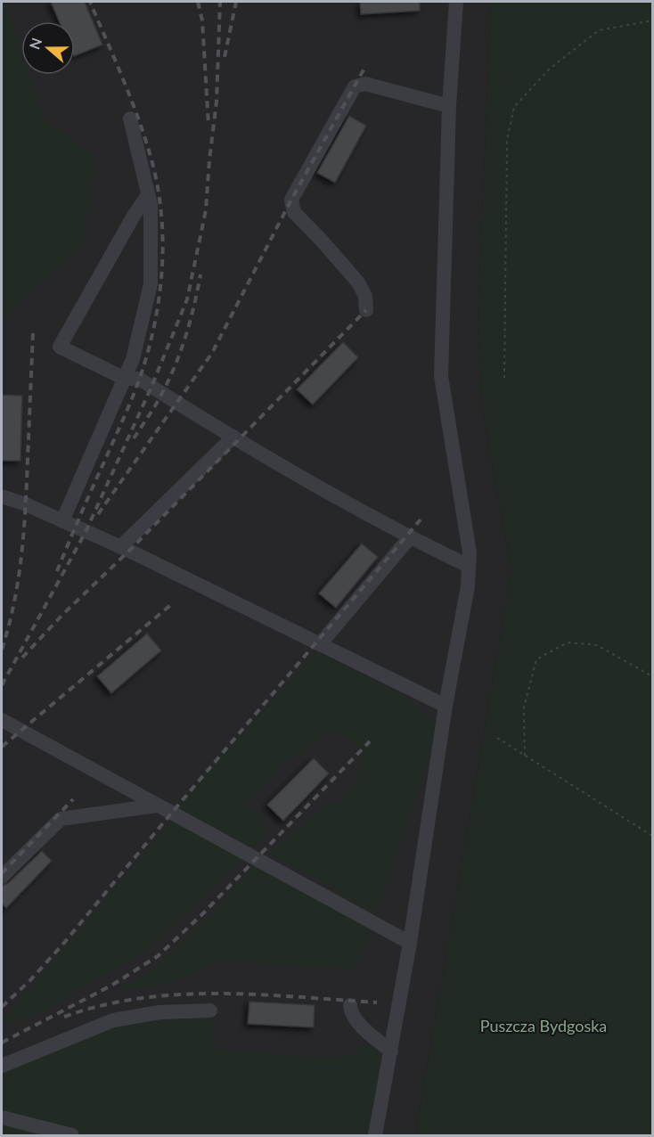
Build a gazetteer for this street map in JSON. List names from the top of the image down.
{
  "parks": ["Puszcza Bydgoska"],
  "north": "left"
}
